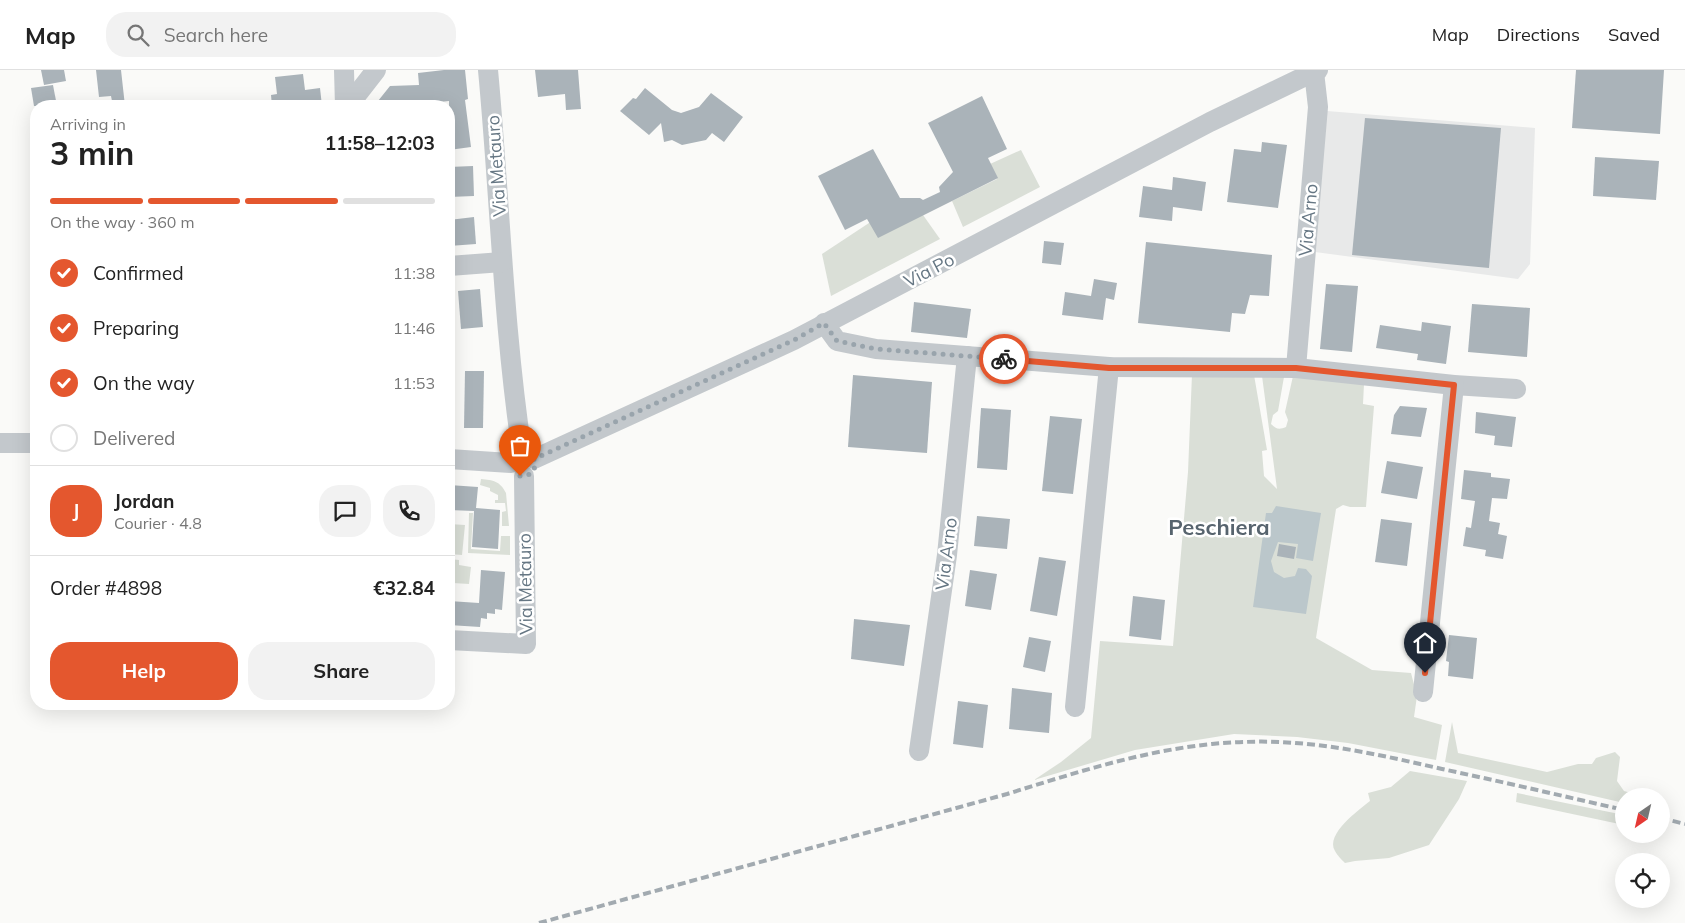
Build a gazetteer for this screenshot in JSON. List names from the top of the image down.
{
  "streets": {
    "street": ["Via Metauro", "Via Arno", "Via Po"]
  },
  "crossings": [
    ["Via Metauro", "Via Po"],
    ["Via Arno", "Via Po"]
  ],
  "districts": ["Peschiera"],
  "north": "bottom left",
  "page": {
    "header": "Map",
    "search": "Search here",
    "nav": ["Map", "Directions", "Saved"],
    "heading": ["3 min", "Arriving in", "11:58–12:03"],
    "panel": [
      "Jordan",
      "Courier · 4.8",
      "Order #4898",
      "€32.84"
    ],
    "bar": "On the way · 360 m",
    "list": [
      ["Confirmed", "11:38"],
      ["Preparing", "11:46"],
      ["On the way", "11:53"],
      "Delivered"
    ],
    "round": "J",
    "buttons": ["Help", "Share"]
  }
}
